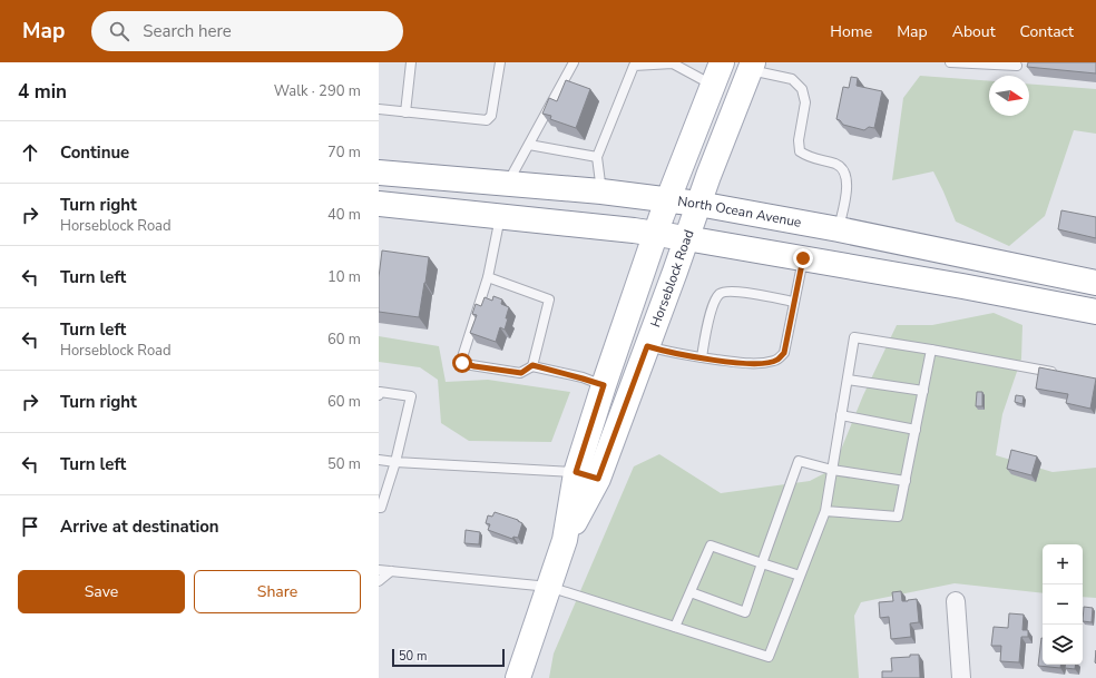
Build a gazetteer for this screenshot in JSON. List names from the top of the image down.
{
  "streets": {
    "main road": ["North Ocean Avenue", "Horseblock Road"]
  },
  "crossings": [
    ["North Ocean Avenue", "Horseblock Road"]
  ],
  "scale_bar": "50 m",
  "north": "right",
  "page": {
    "header": "Map",
    "search": "Search here",
    "nav": [
      "Home",
      "Map",
      "About",
      "Contact"
    ],
    "heading": ["4 min", "Walk · 290 m"],
    "list": [
      ["Continue", "70 m"],
      ["Turn right", "Horseblock Road", "40 m"],
      ["Turn left", "10 m"],
      ["Turn left", "Horseblock Road", "60 m"],
      ["Turn right", "60 m"],
      ["Turn left", "50 m"],
      "Arrive at destination"
    ],
    "map_buttons": ["+", "−"],
    "buttons": ["Save", "Share"],
    "scale": "50 m"
  }
}
